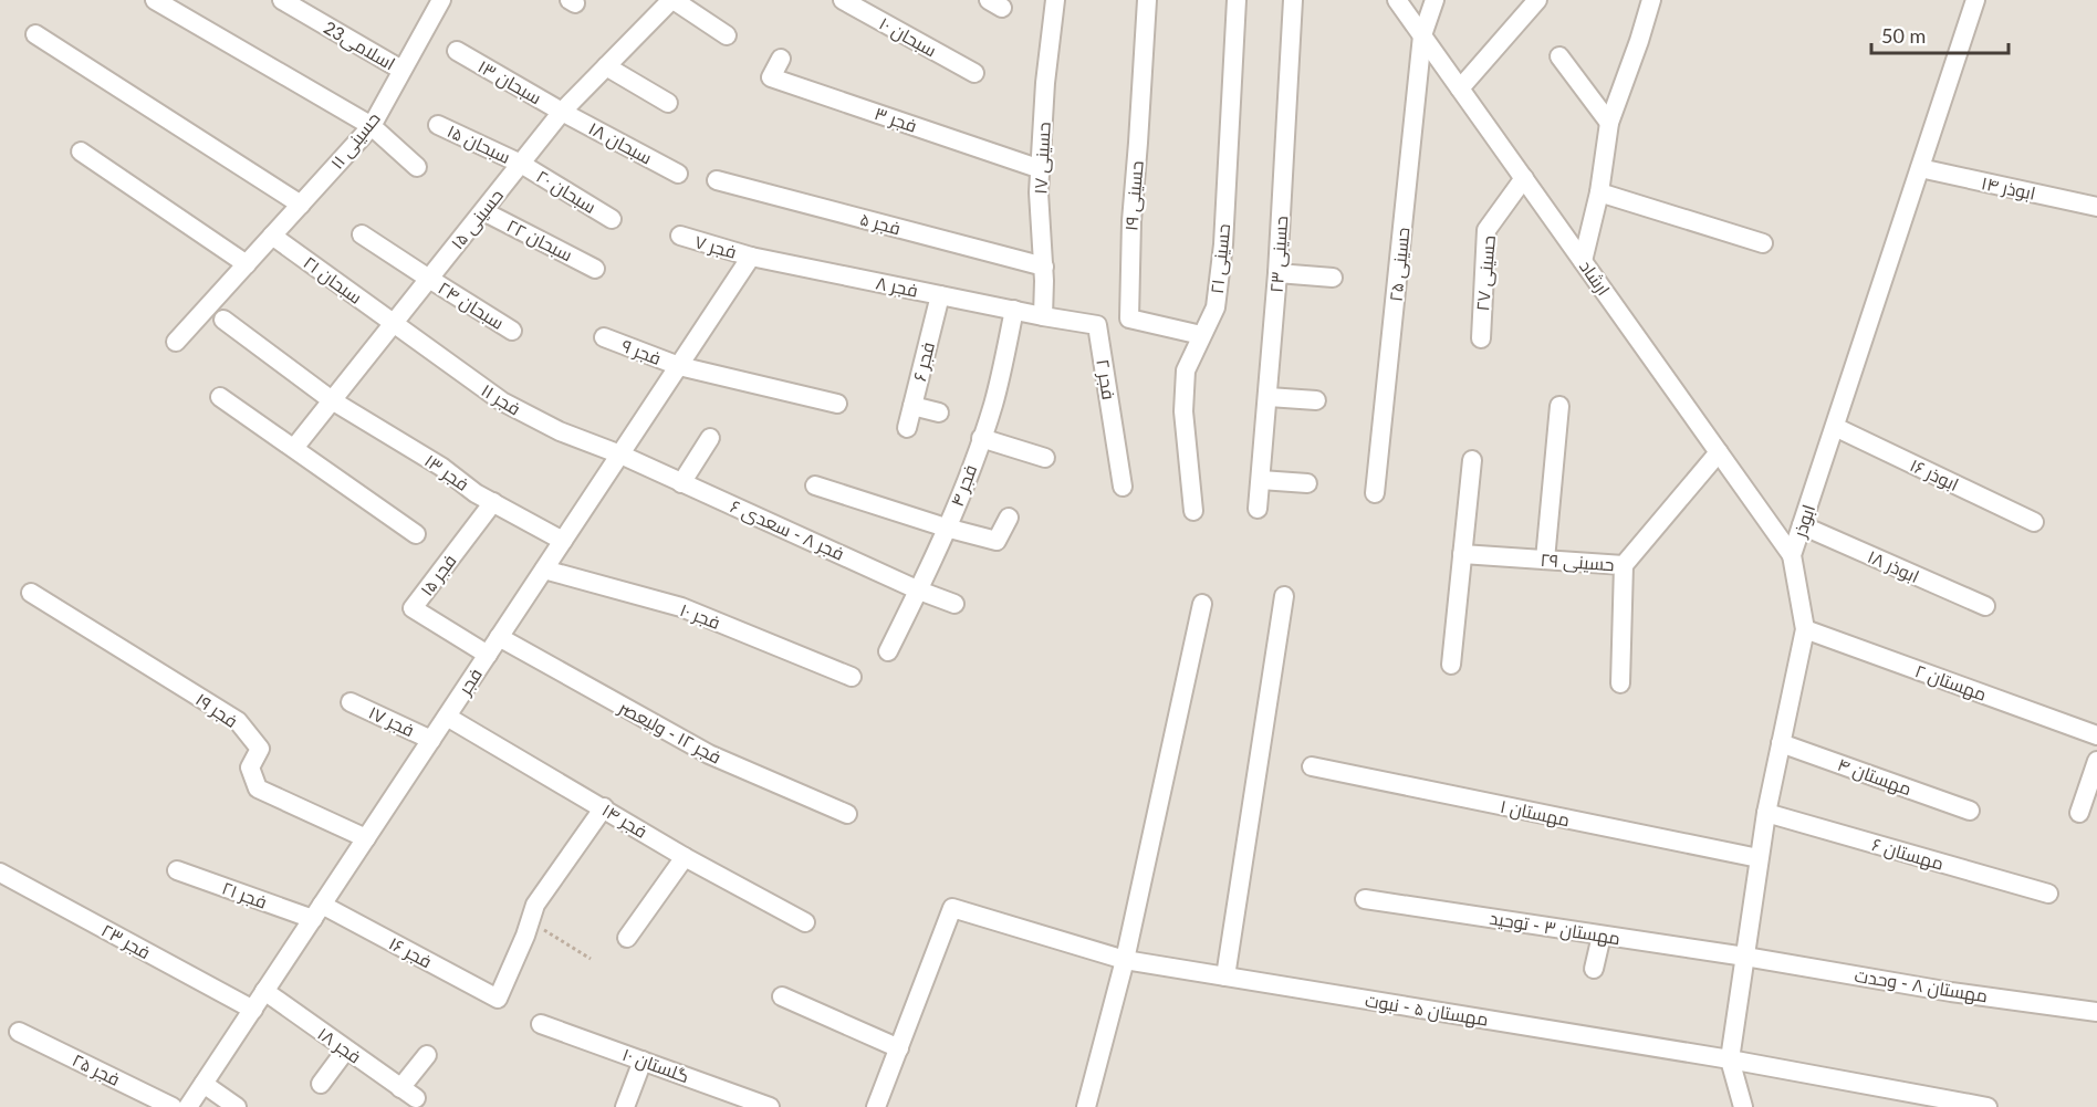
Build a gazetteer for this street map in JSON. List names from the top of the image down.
{
  "streets": {
    "street": [
      "سبحان ۱۰",
      "اسلامی23",
      "سبحان ۱۳",
      "فجر ۳",
      "حسینی ۱۱",
      "سبحان ۱۸",
      "سبحان ۱۵",
      "حسینی ۱۷",
      "ابوذر ۱۴",
      "سبحان ۲۰",
      "حسینی ۱۹",
      "حسینی ۱۵",
      "فجر ۵",
      "سبحان ۲۲",
      "فجر ۷",
      "حسینی ۲۳",
      "حسینی ۲۱",
      "حسینی ۲۵",
      "حسینی ۲۷",
      "ارشاد",
      "سبحان ۲۱",
      "فجر ۸",
      "سبحان ۲۴",
      "فجر ۹",
      "فجر ۶",
      "فجر ۲",
      "فجر ۱۱",
      "فجر ۱۳",
      "ابوذر ۱۶",
      "فجر ۴",
      "ابوذر",
      "فجر ۸ - سعدی ۶",
      "حسینی ۲۹",
      "ابوذر ۱۸",
      "فجر ۱۵",
      "فجر ۱۰",
      "فجر",
      "مهستان ۲",
      "فجر ۱۹",
      "فجر ۱۷",
      "فجر ۱۲ - ولیعصر",
      "مهستان ۴",
      "مهستان ۱",
      "فجر ۱۴",
      "مهستان ۶",
      "فجر ۲۱",
      "مهستان ۳ - توحید",
      "فجر ۲۳",
      "فجر ۱۶",
      "مهستان ۸ - وحدت",
      "مهستان ۵ - نبوت",
      "فجر ۱۸",
      "گلستان ۱۰",
      "فجر ۲۵"
    ]
  },
  "crossings": [
    ["اسلامی23", "حسینی ۱۱"],
    ["سبحان ۱۳", "سبحان ۱۸"],
    ["سبحان ۱۳", "حسینی ۱۵"],
    ["فجر ۳", "حسینی ۱۷"],
    ["حسینی ۱۱", "سبحان ۲۱"],
    ["سبحان ۱۸", "حسینی ۱۵"],
    ["سبحان ۱۵", "سبحان ۲۰"],
    ["سبحان ۱۵", "حسینی ۱۵"],
    ["حسینی ۱۷", "فجر ۵"],
    ["حسینی ۱۷", "فجر ۸"],
    ["حسینی ۱۷", "فجر ۲"],
    ["ابوذر ۱۴", "ابوذر"],
    ["سبحان ۲۰", "حسینی ۱۵"],
    ["حسینی ۱۹", "حسینی ۲۱"],
    ["حسینی ۱۵", "سبحان ۲۲"],
    ["حسینی ۱۵", "سبحان ۲۱"],
    ["حسینی ۱۵", "سبحان ۲۴"],
    ["حسینی ۱۵", "فجر ۱۱"],
    ["حسینی ۱۵", "فجر ۱۳"],
    ["فجر ۷", "فجر ۸"],
    ["فجر ۷", "فجر"],
    ["حسینی ۲۵", "ارشاد"],
    ["حسینی ۲۷", "ارشاد"],
    ["ارشاد", "ابوذر"],
    ["ارشاد", "حسینی ۲۹"],
    ["سبحان ۲۱", "فجر ۱۱"],
    ["فجر ۸", "فجر ۶"],
    ["فجر ۸", "فجر ۲"],
    ["فجر ۸", "فجر ۴"],
    ["فجر ۸", "فجر"],
    ["فجر ۹", "فجر"],
    ["فجر ۱۱", "فجر ۸ - سعدی ۶"],
    ["فجر ۱۱", "فجر"],
    ["فجر ۱۳", "فجر ۱۵"],
    ["فجر ۱۳", "فجر"],
    ["ابوذر ۱۶", "ابوذر"],
    ["فجر ۴", "فجر ۸ - سعدی ۶"],
    ["ابوذر", "ابوذر ۱۸"],
    ["ابوذر", "مهستان ۲"],
    ["ابوذر", "مهستان ۴"],
    ["ابوذر", "مهستان ۱"],
    ["ابوذر", "مهستان ۶"],
    ["ابوذر", "مهستان ۳ - توحید"],
    ["ابوذر", "مهستان ۸ - وحدت"],
    ["ابوذر", "مهستان ۵ - نبوت"],
    ["فجر ۸ - سعدی ۶", "فجر"],
    ["فجر ۱۵", "فجر"],
    ["فجر ۱۰", "فجر"],
    ["فجر", "فجر ۱۹"],
    ["فجر", "فجر ۱۷"],
    ["فجر", "فجر ۱۲ - ولیعصر"],
    ["فجر", "فجر ۱۴"],
    ["فجر", "فجر ۲۱"],
    ["فجر", "فجر ۲۳"],
    ["فجر", "فجر ۱۶"],
    ["فجر", "فجر ۱۸"],
    ["فجر ۲۱", "فجر ۱۶"],
    ["مهستان ۳ - توحید", "مهستان ۸ - وحدت"]
  ],
  "scale_bar": "50 m"
}
